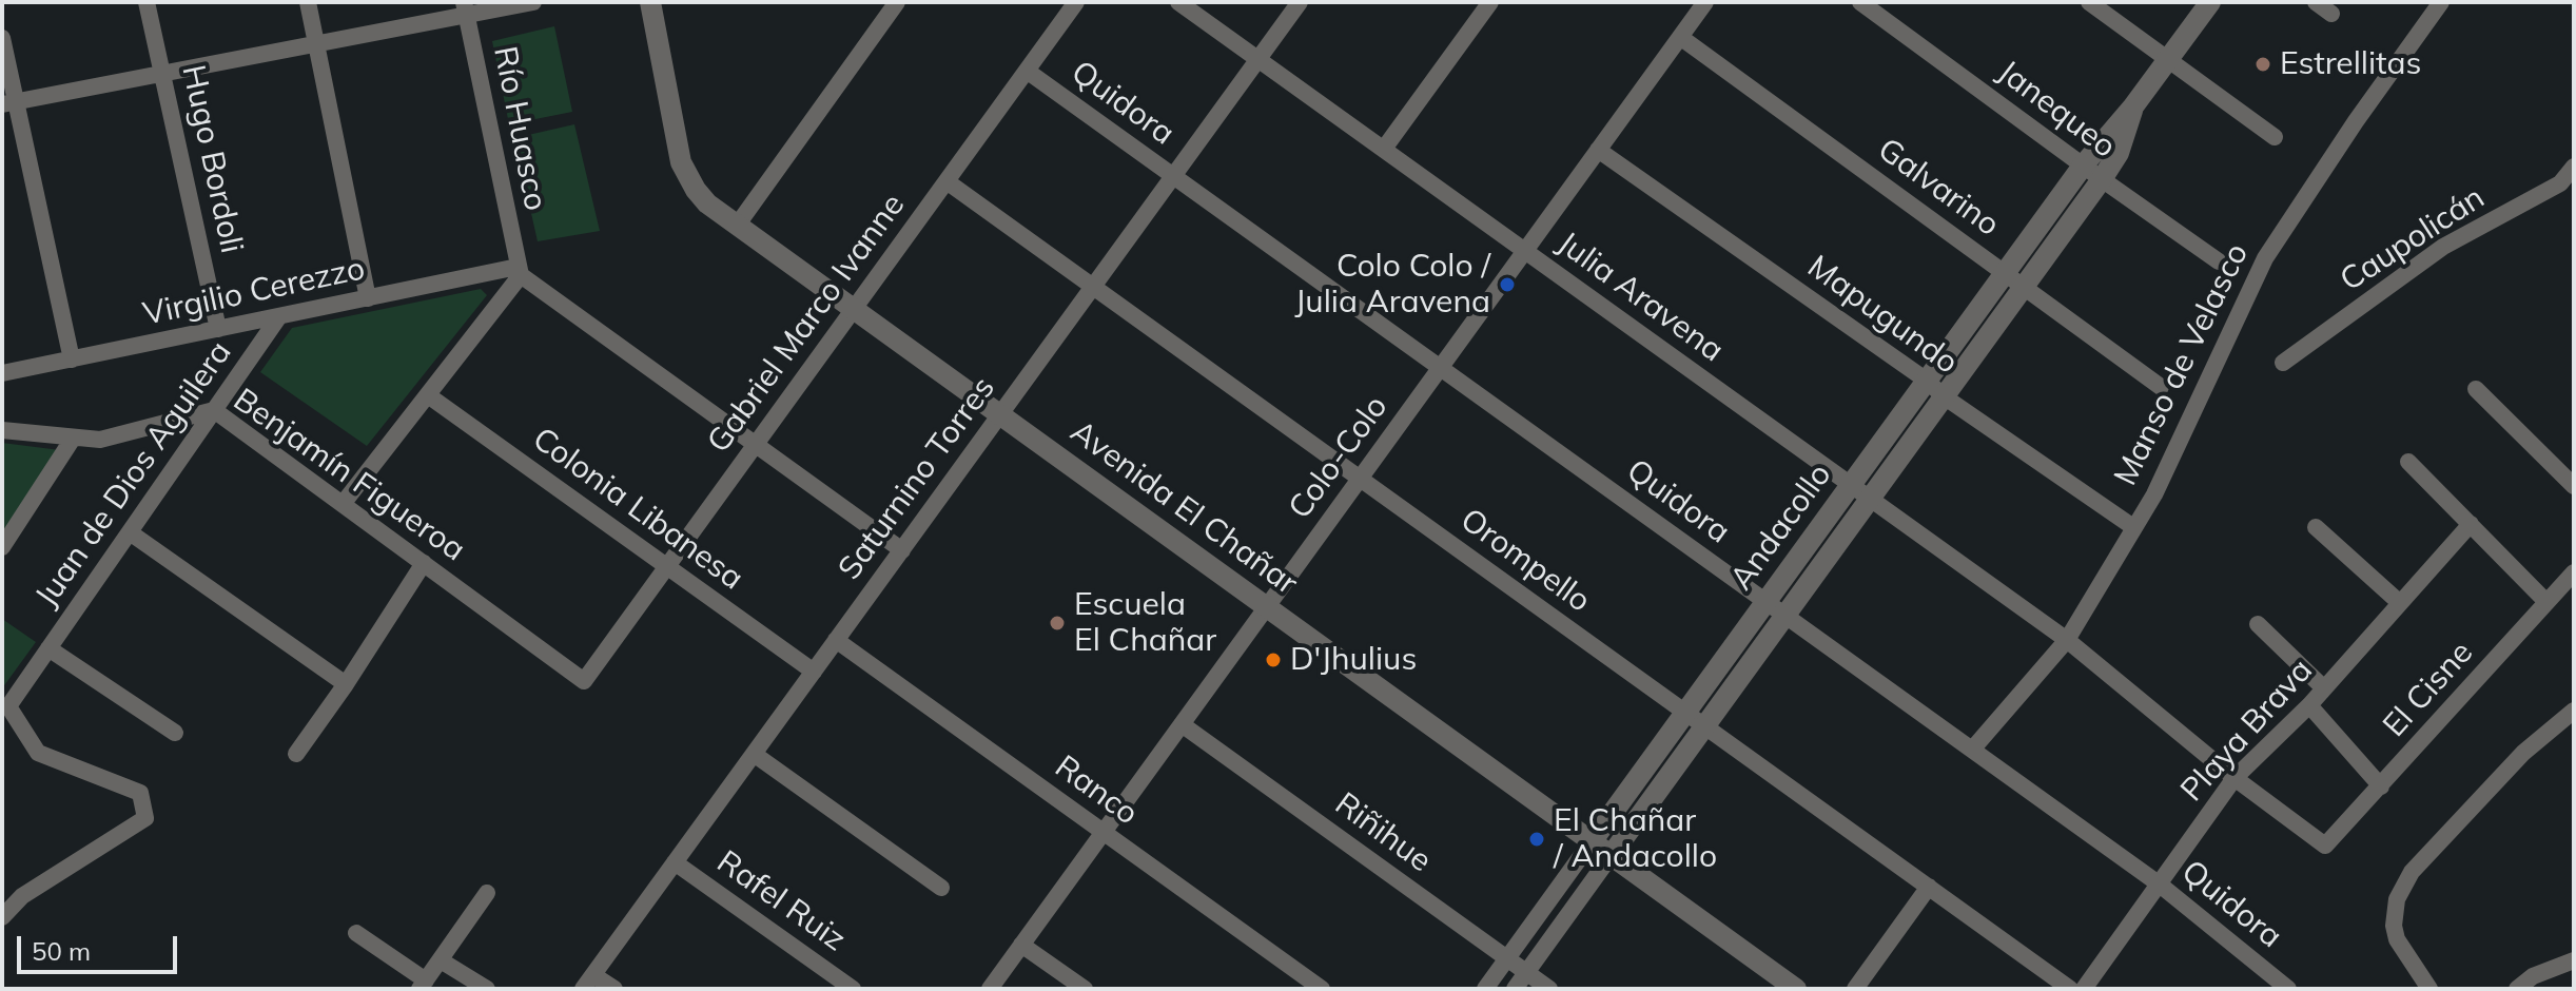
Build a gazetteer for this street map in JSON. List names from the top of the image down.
{
  "streets": {
    "street": [
      "Quidora",
      "Janequeo",
      "Río Huasco",
      "Hugo Bordoli",
      "Galvarino",
      "Caupolicán",
      "Virgilio Cerezzo",
      "Julia Aravena",
      "Mapugundo",
      "Gabriel Marco Ivanne",
      "Manso de Velasco",
      "Colo-Colo",
      "Juan de Dios Aguilera",
      "Benjamín Figueroa",
      "Saturnino Torres",
      "Avenida El Chañar",
      "Colonia Libanesa",
      "Andacollo",
      "Orompello",
      "El Cisne",
      "Playa Brava",
      "Ranco",
      "Riñihue",
      "Rafel Ruiz"
    ]
  },
  "crossings": [
    ["Quidora", "Gabriel Marco Ivanne"],
    ["Quidora", "Manso de Velasco"],
    ["Quidora", "Colo-Colo"],
    ["Quidora", "Saturnino Torres"],
    ["Quidora", "Andacollo"],
    ["Quidora", "Playa Brava"],
    ["Janequeo", "Andacollo"],
    ["Río Huasco", "Virgilio Cerezzo"],
    ["Hugo Bordoli", "Virgilio Cerezzo"],
    ["Galvarino", "Colo-Colo"],
    ["Galvarino", "Andacollo"],
    ["Virgilio Cerezzo", "Juan de Dios Aguilera"],
    ["Julia Aravena", "Manso de Velasco"],
    ["Julia Aravena", "Colo-Colo"],
    ["Julia Aravena", "Saturnino Torres"],
    ["Julia Aravena", "Andacollo"],
    ["Julia Aravena", "El Cisne"],
    ["Julia Aravena", "Playa Brava"],
    ["Mapugundo", "Manso de Velasco"],
    ["Mapugundo", "Colo-Colo"],
    ["Mapugundo", "Andacollo"],
    ["Gabriel Marco Ivanne", "Benjamín Figueroa"],
    ["Gabriel Marco Ivanne", "Avenida El Chañar"],
    ["Gabriel Marco Ivanne", "Colonia Libanesa"],
    ["Gabriel Marco Ivanne", "Orompello"],
    ["Colo-Colo", "Avenida El Chañar"],
    ["Colo-Colo", "Orompello"],
    ["Colo-Colo", "Ranco"],
    ["Colo-Colo", "Riñihue"],
    ["Juan de Dios Aguilera", "Benjamín Figueroa"],
    ["Saturnino Torres", "Avenida El Chañar"],
    ["Saturnino Torres", "Colonia Libanesa"],
    ["Saturnino Torres", "Orompello"],
    ["Saturnino Torres", "Ranco"],
    ["Saturnino Torres", "Rafel Ruiz"],
    ["Avenida El Chañar", "Andacollo"],
    ["Andacollo", "Orompello"],
    ["Andacollo", "Riñihue"]
  ],
  "places": [
    "Estrellitas",
    "Colo Colo / Julia Aravena",
    "Escuela El Chañar",
    "D'Jhulius",
    "El Chañar / Andacollo"
  ],
  "scale_bar": "50 m"
}
